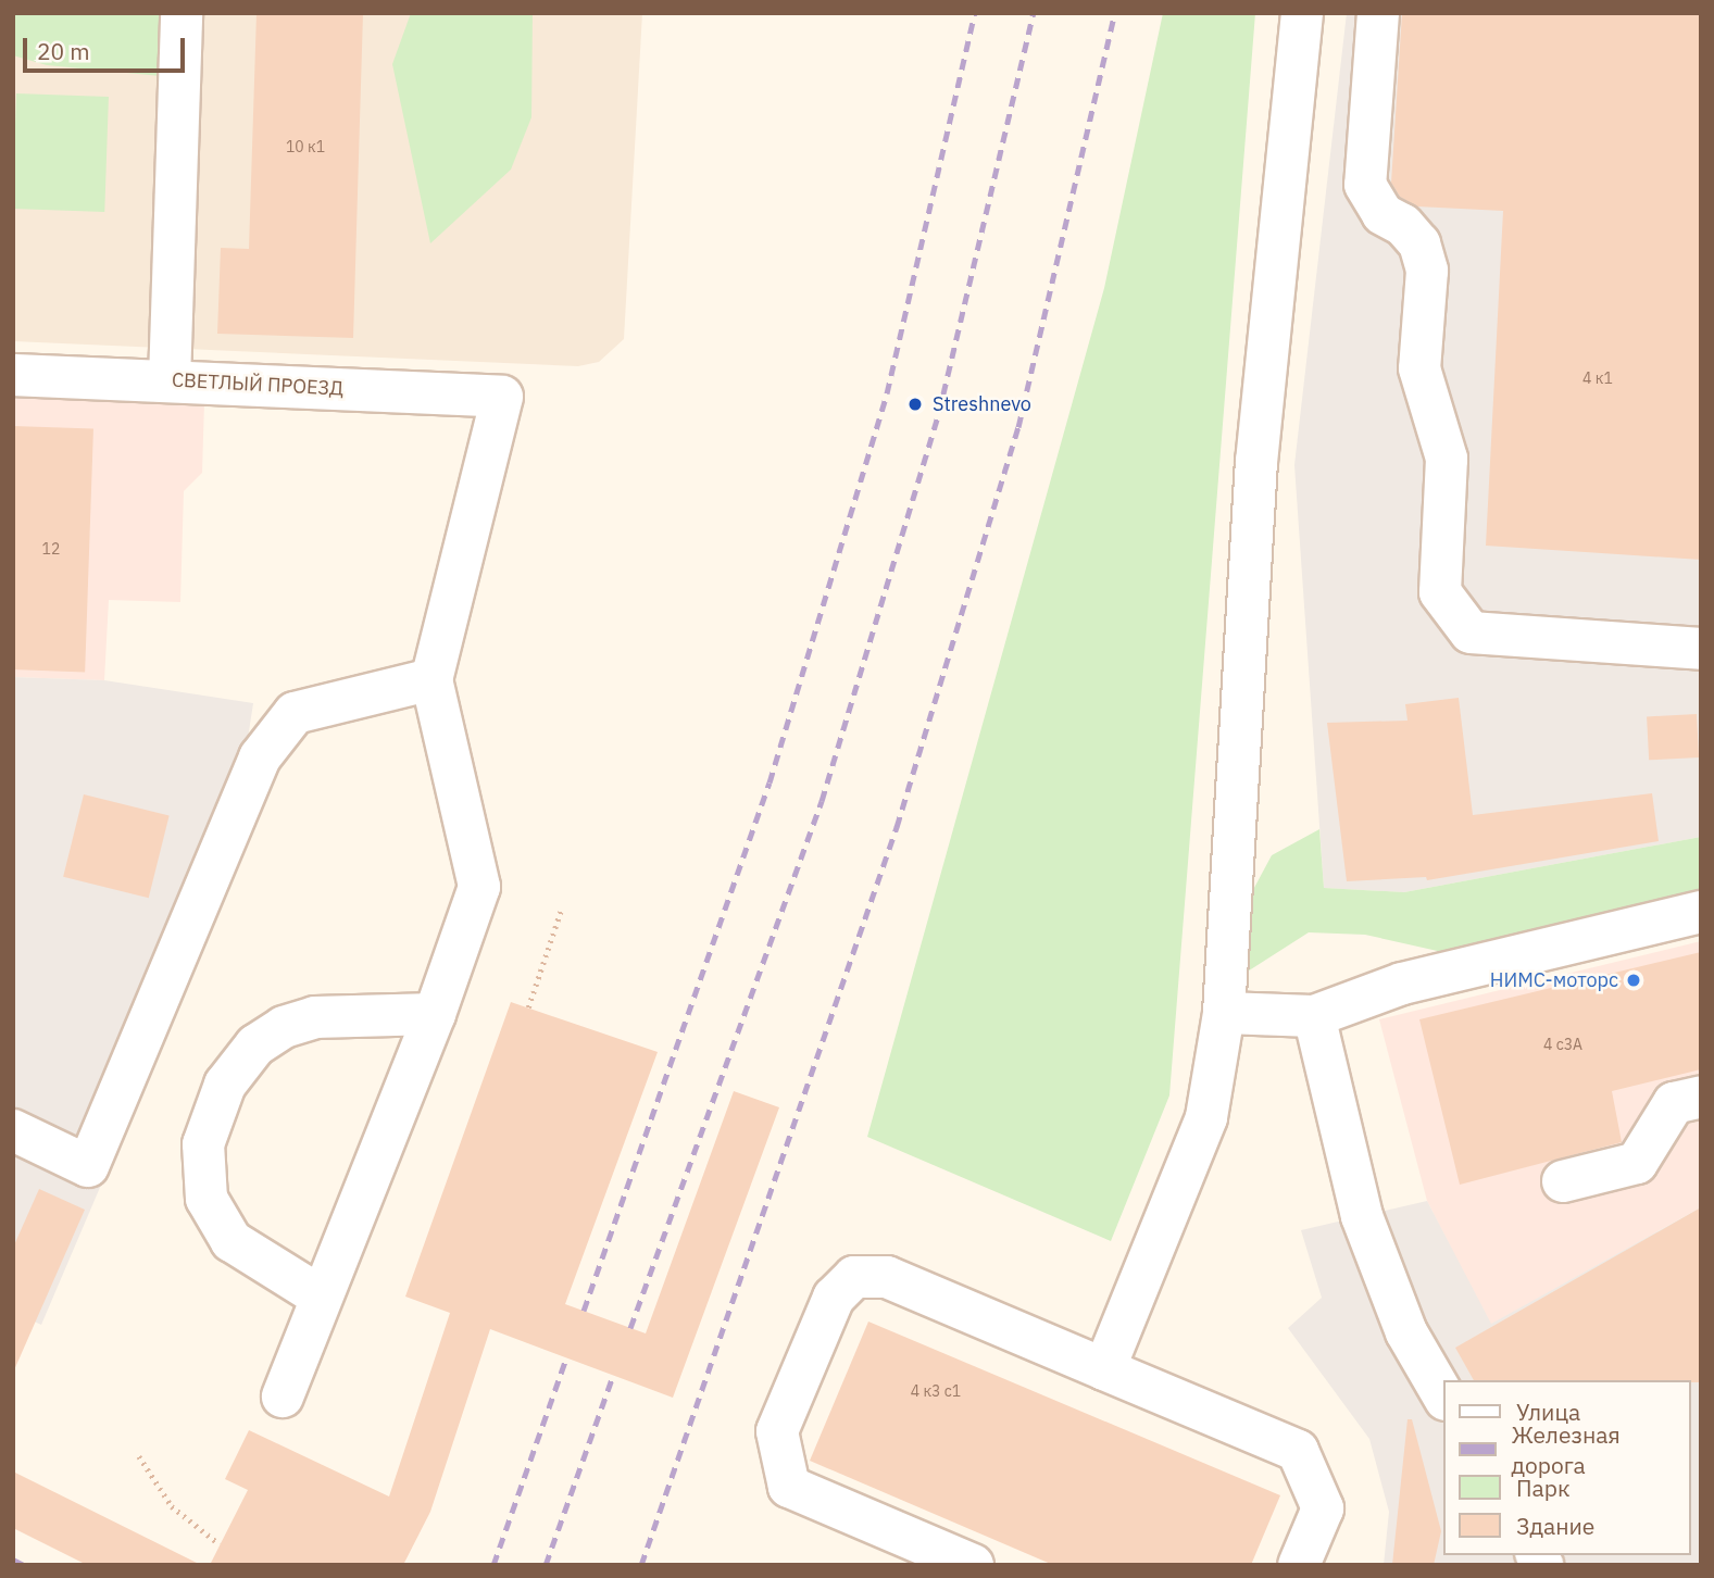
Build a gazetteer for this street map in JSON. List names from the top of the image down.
{
  "streets": {
    "street": ["СВЕТЛЫЙ ПРОЕЗД"]
  },
  "places": ["Streshnevo", "НИМС-моторс"],
  "house_numbers": [
    "10 к1",
    "4 к1",
    "12",
    "4 с3А",
    "4 к3 с1"
  ],
  "legend": [
    "Улица",
    "Железная дорога",
    "Парк",
    "Здание"
  ],
  "scale_bar": "20 m"
}
